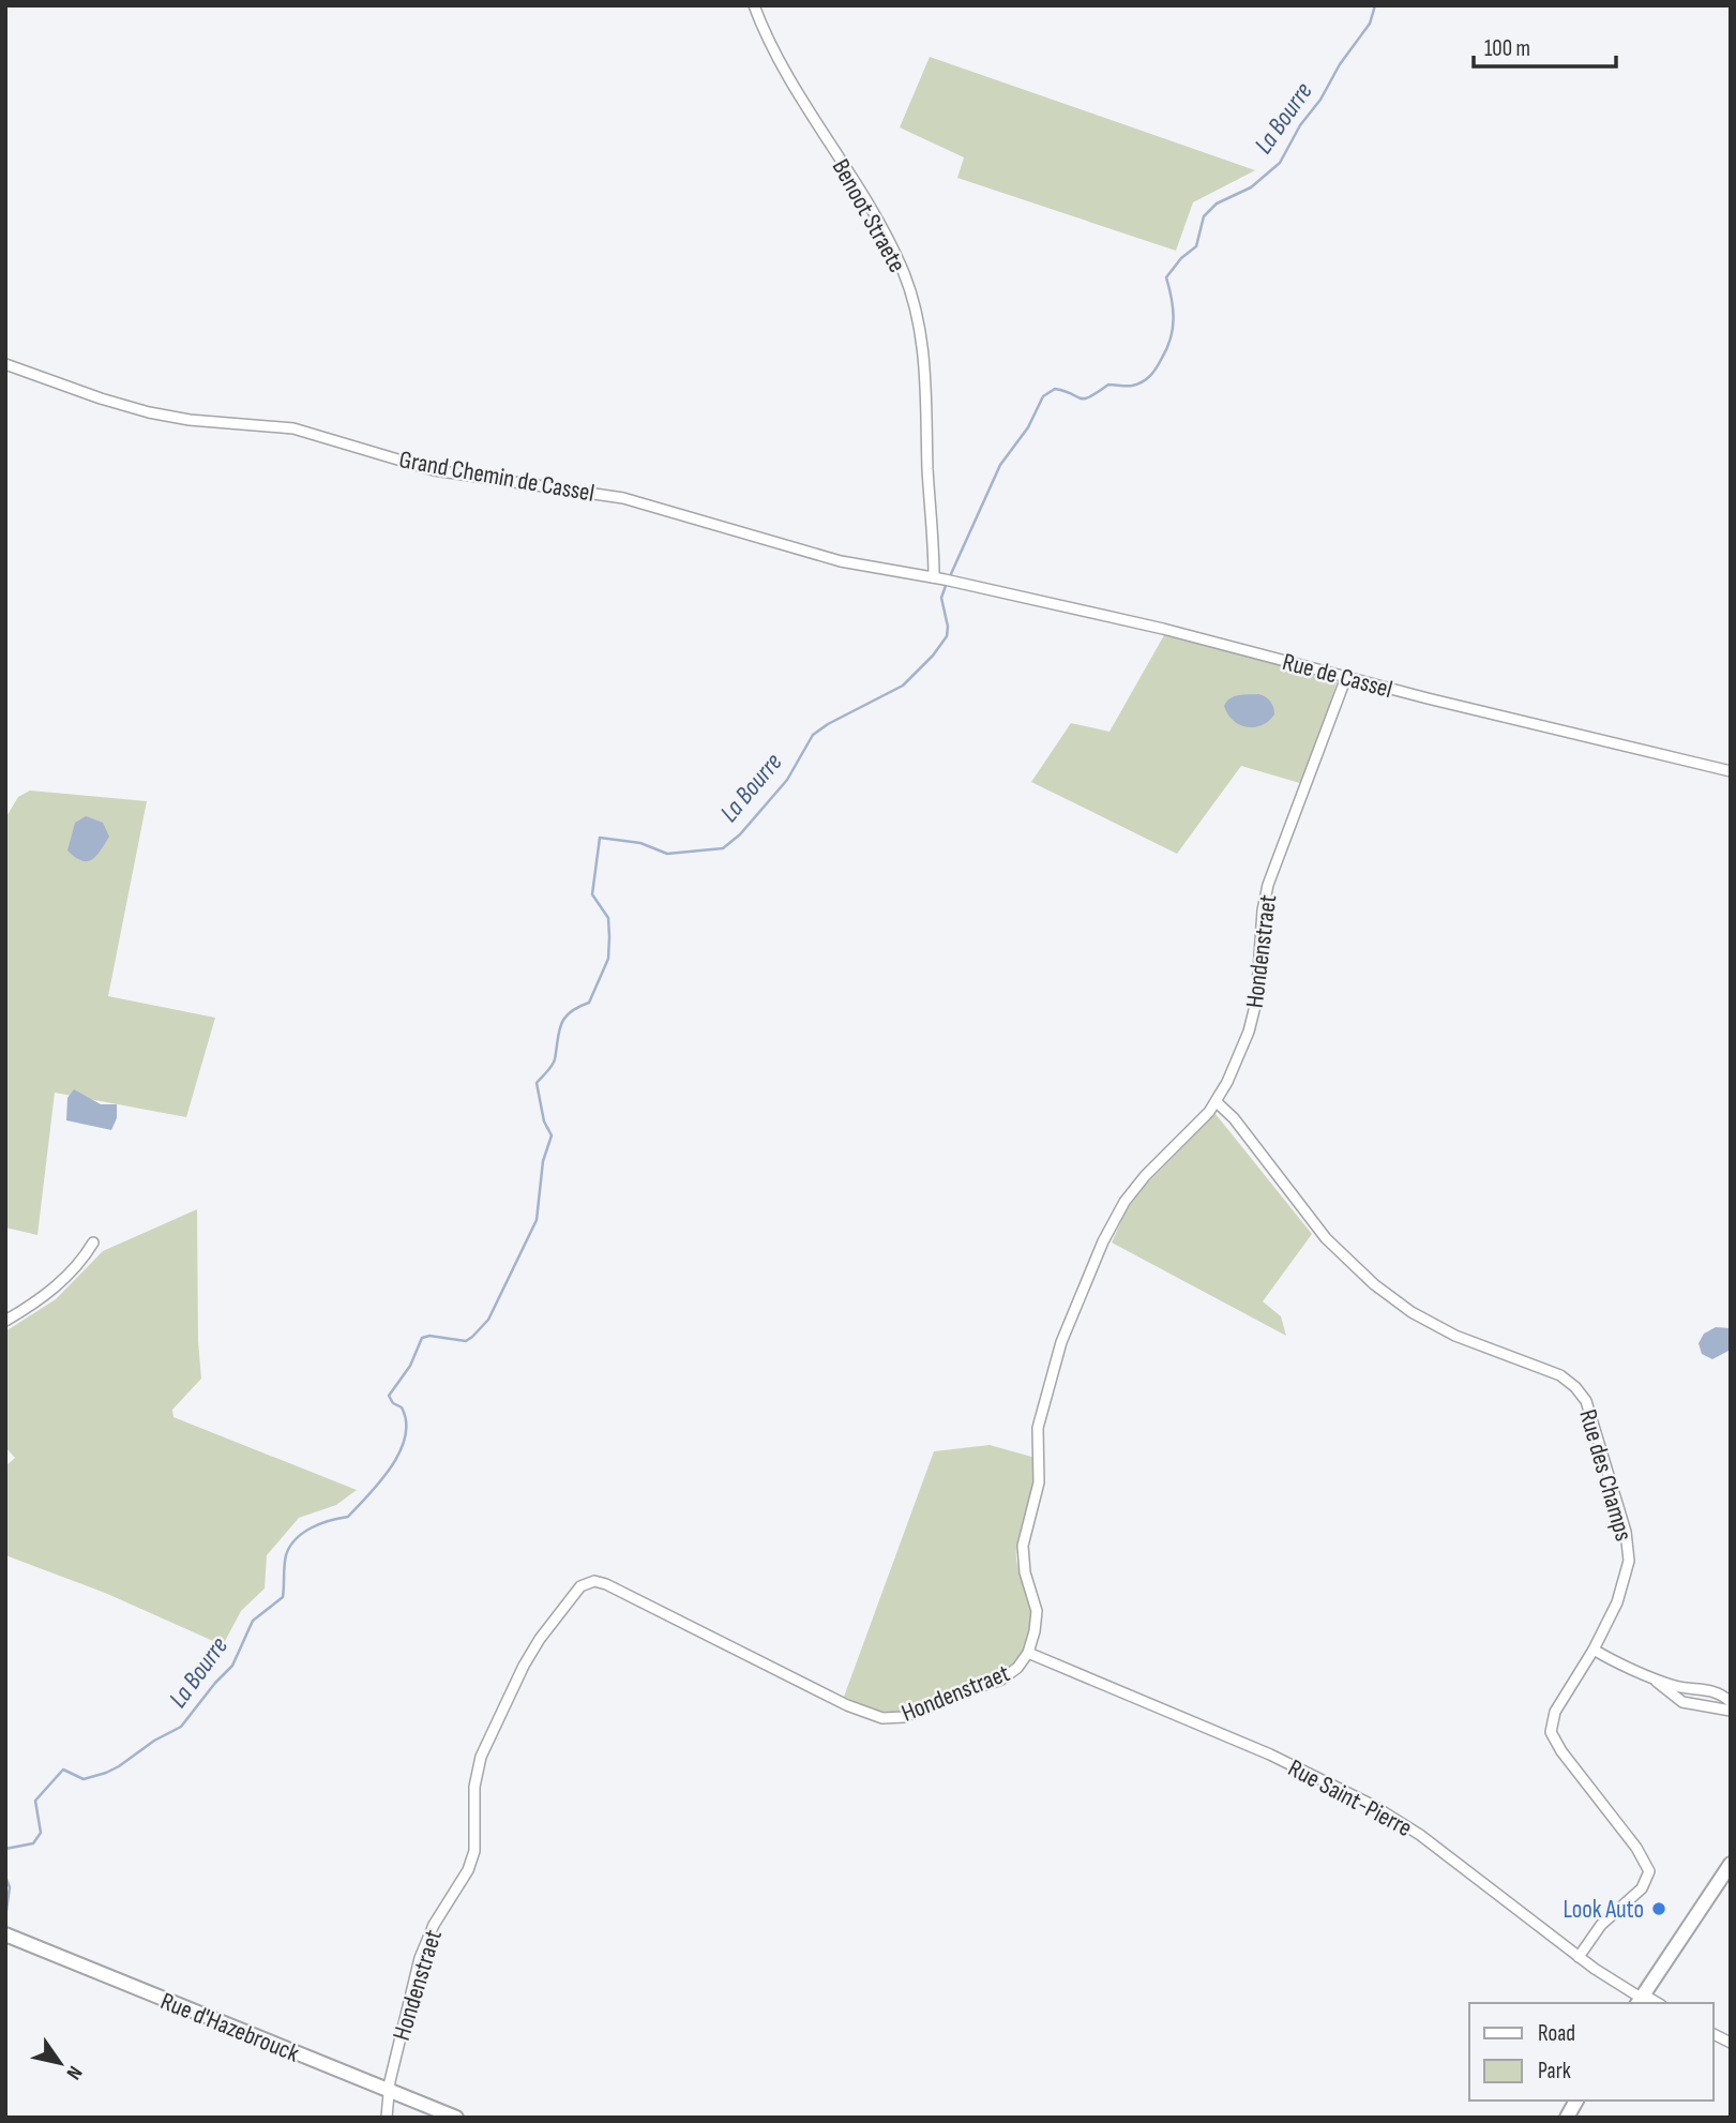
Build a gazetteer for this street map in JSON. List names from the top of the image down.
{
  "streets": {
    "street": [
      "Benoot Straete",
      "Grand Chemin de Cassel",
      "Rue de Cassel",
      "Hondenstraet",
      "Rue des Champs",
      "Rue Saint-Pierre",
      "Rue d'Hazebrouck"
    ]
  },
  "crossings": [
    ["Benoot Straete", "Grand Chemin de Cassel"],
    ["Benoot Straete", "Rue de Cassel"],
    ["Grand Chemin de Cassel", "Rue de Cassel"],
    ["Rue de Cassel", "Hondenstraet"],
    ["Hondenstraet", "Rue des Champs"],
    ["Hondenstraet", "Rue Saint-Pierre"],
    ["Hondenstraet", "Rue d'Hazebrouck"],
    ["Rue des Champs", "Rue Saint-Pierre"]
  ],
  "water": ["La Bourre"],
  "places": ["Look Auto"],
  "legend": ["Road", "Park"],
  "scale_bar": "100 m",
  "north": "bottom right"
}
